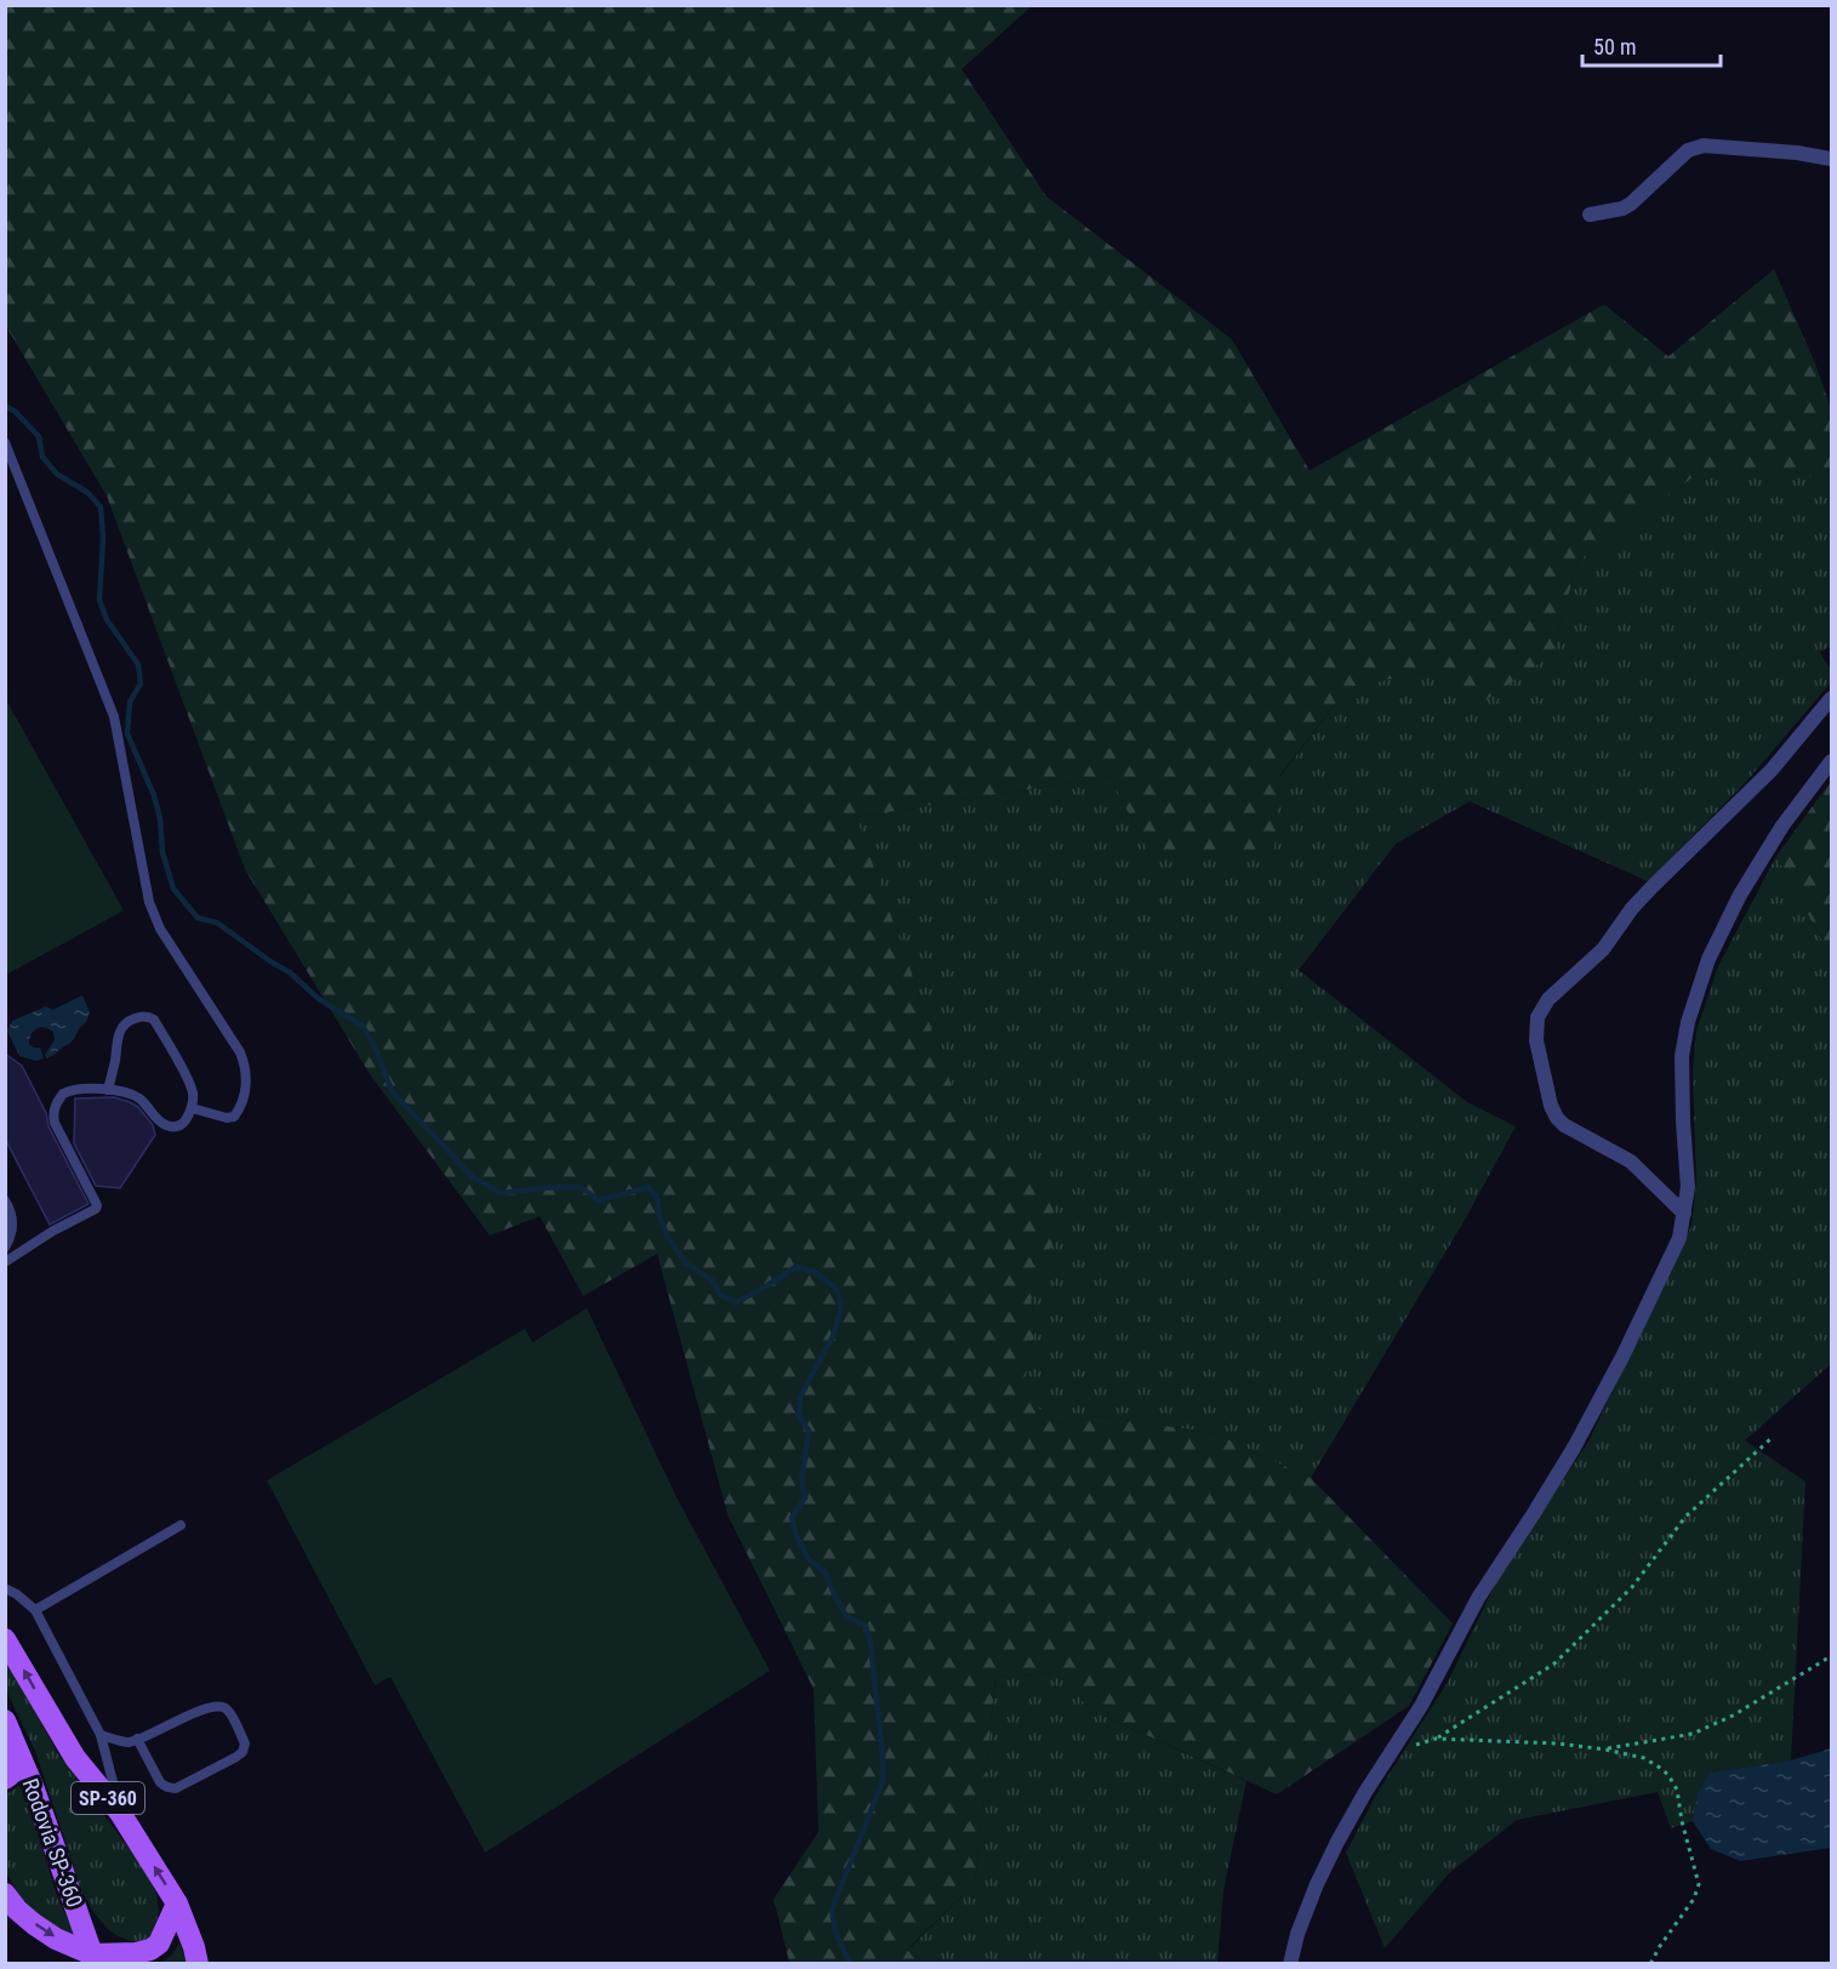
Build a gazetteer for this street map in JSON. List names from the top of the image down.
{
  "streets": {
    "main road": ["SP-360", "Rodovia SP-360"]
  },
  "scale_bar": "50 m"
}
